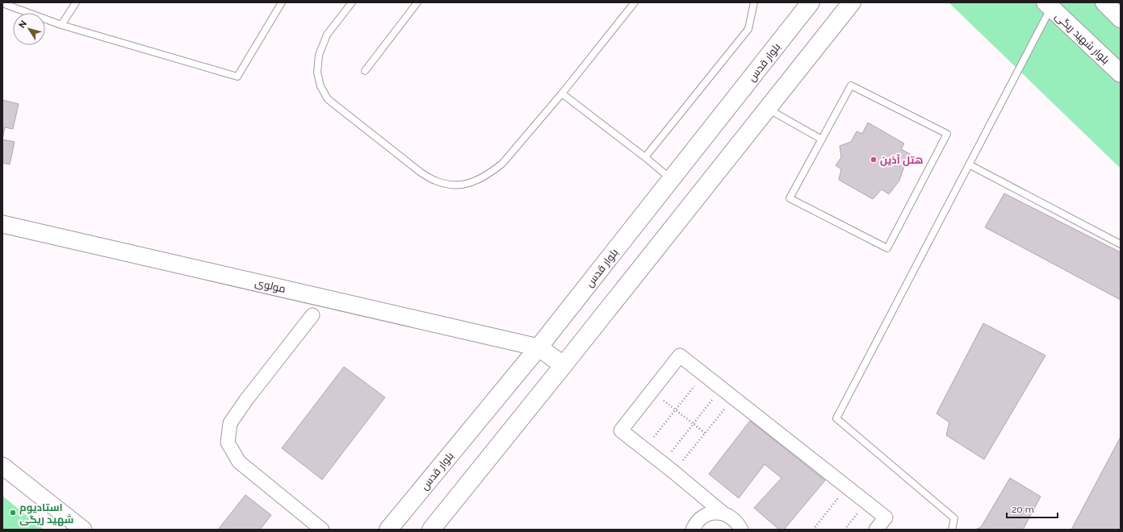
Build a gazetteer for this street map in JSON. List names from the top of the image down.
{
  "streets": {
    "main road": ["بلوار شهید ریگی", "بلوار قدس"],
    "street": ["مولوی"]
  },
  "crossings": [
    ["بلوار قدس", "مولوی"]
  ],
  "places": ["هتل آذین", "استادیوم شهید ریگی"],
  "scale_bar": "20 m",
  "north": "top left"
}
